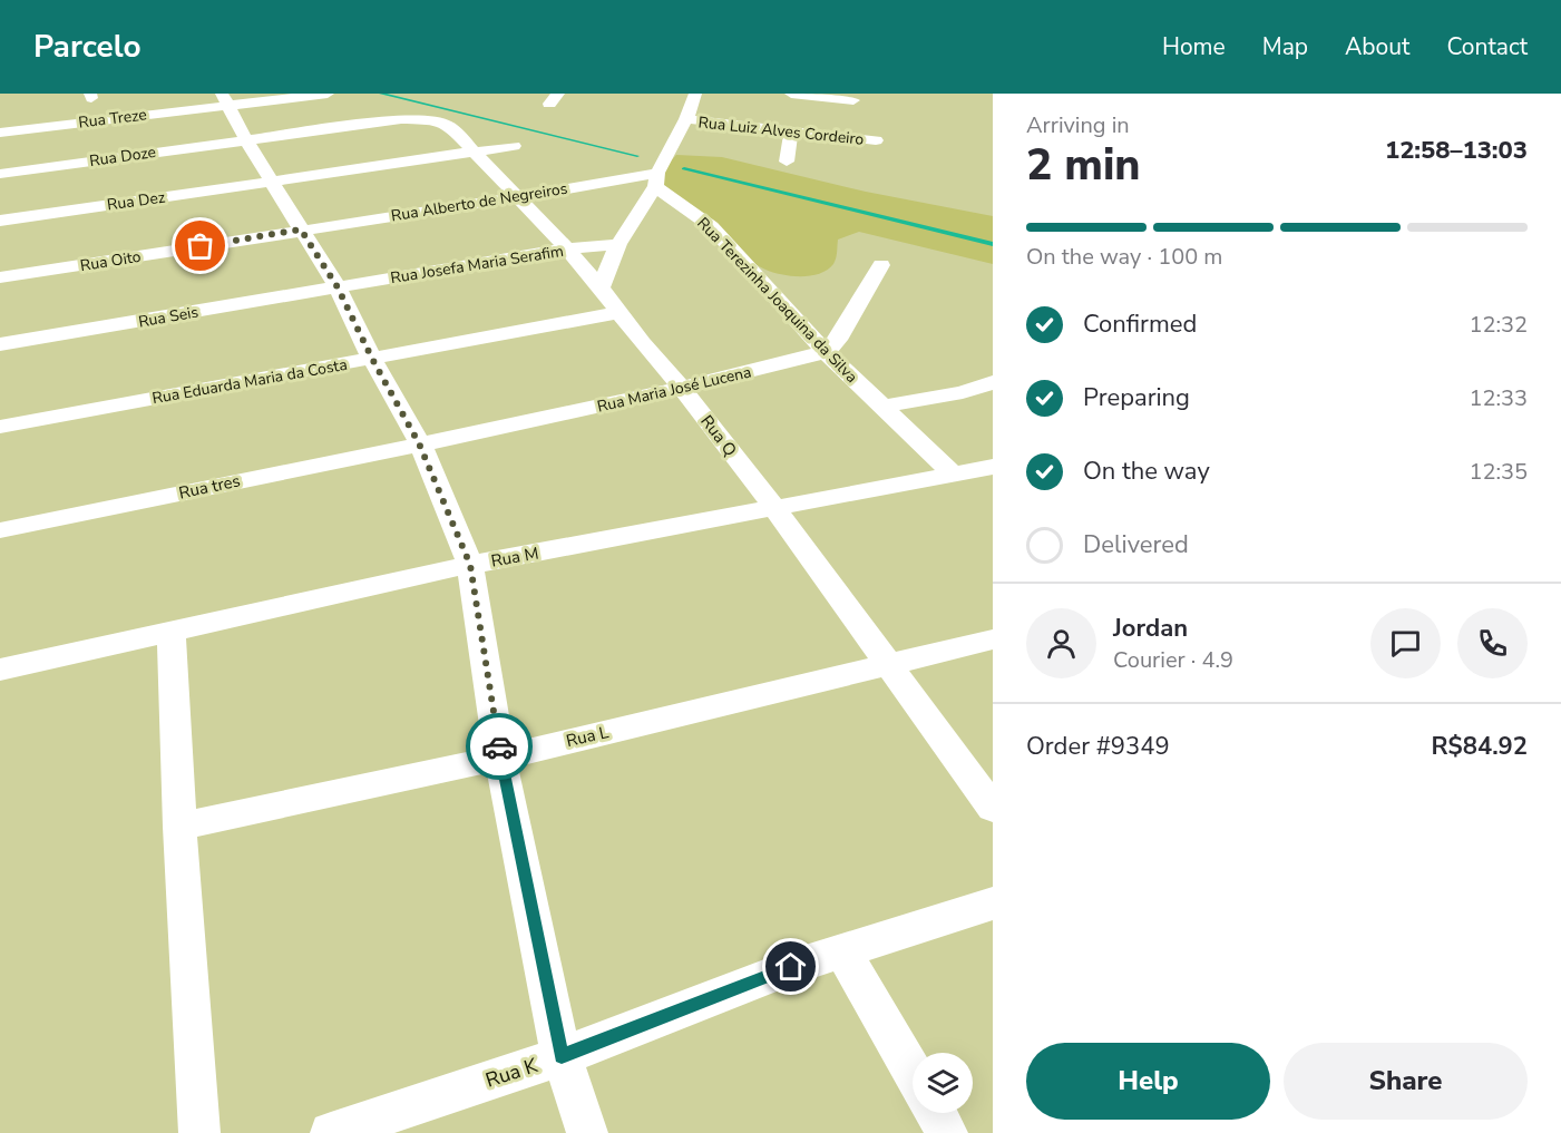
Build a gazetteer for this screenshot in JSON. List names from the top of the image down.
{
  "streets": {
    "street": [
      "Rua Treze",
      "Rua Luiz Alves Cordeiro",
      "Rua Doze",
      "Rua Dez",
      "Rua Alberto de Negreiros",
      "Rua Oito",
      "Rua Josefa Maria Serafim",
      "Rua Terezinha Joaquina da Silva",
      "Rua Seis",
      "Rua Eduarda Maria da Costa",
      "Rua Maria José Lucena",
      "Rua Q",
      "Rua tres",
      "Rua M",
      "Rua L",
      "Rua K"
    ]
  },
  "crossings": [
    ["Rua Doze", "Rua Q"],
    ["Rua Dez", "Rua Q"],
    ["Rua Alberto de Negreiros", "Rua Oito"],
    ["Rua Alberto de Negreiros", "Rua Terezinha Joaquina da Silva"],
    ["Rua Alberto de Negreiros", "Rua Q"],
    ["Rua Josefa Maria Serafim", "Rua Seis"],
    ["Rua Josefa Maria Serafim", "Rua Q"],
    ["Rua Terezinha Joaquina da Silva", "Rua Maria José Lucena"],
    ["Rua Terezinha Joaquina da Silva", "Rua M"],
    ["Rua Eduarda Maria da Costa", "Rua Q"],
    ["Rua Maria José Lucena", "Rua Q"],
    ["Rua Maria José Lucena", "Rua tres"],
    ["Rua Q", "Rua M"],
    ["Rua Q", "Rua L"]
  ],
  "page": {
    "header": "Parcelo",
    "nav": [
      "Home",
      "Map",
      "About",
      "Contact"
    ],
    "heading": ["2 min", "Arriving in", "12:58–13:03"],
    "panel": [
      "Jordan",
      "Courier · 4.9",
      "Order #9349",
      "R$84.92"
    ],
    "bar": "On the way · 100 m",
    "list": [
      ["Confirmed", "12:32"],
      ["Preparing", "12:33"],
      ["On the way", "12:35"],
      "Delivered"
    ],
    "buttons": ["Help", "Share"]
  }
}
